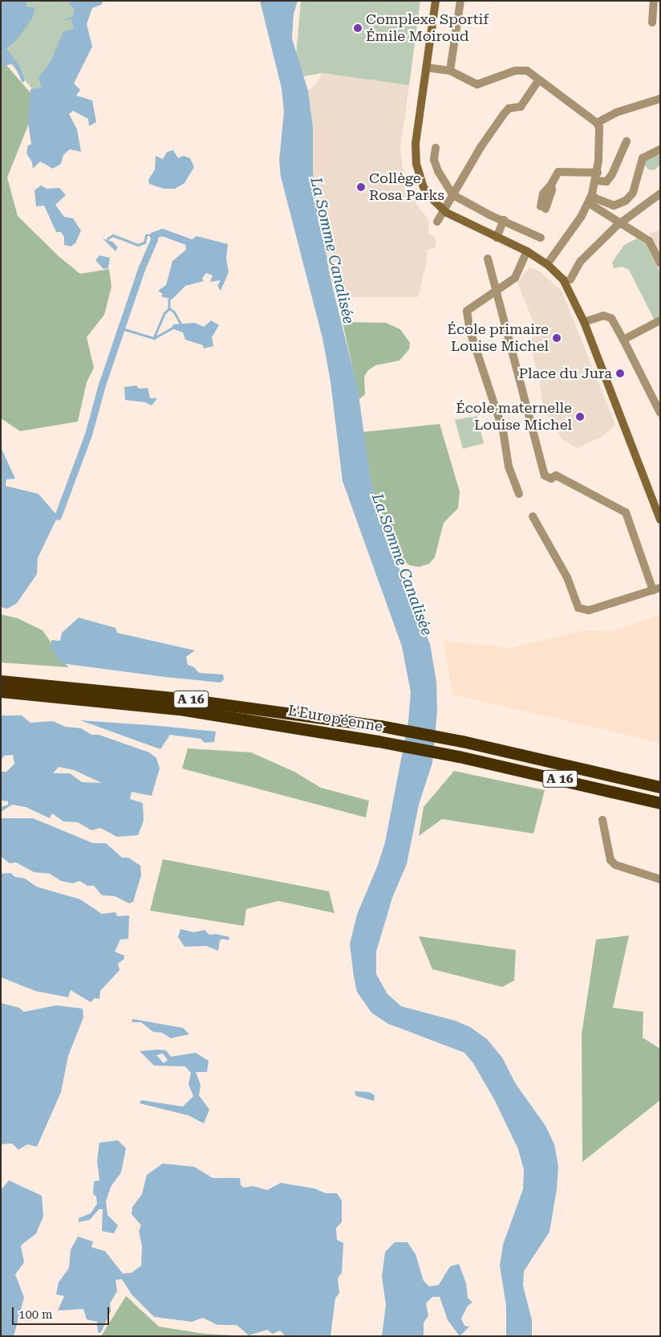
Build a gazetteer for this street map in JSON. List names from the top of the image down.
{
  "streets": {
    "highway": ["A 16", "L'Européenne"]
  },
  "water": ["La Somme Canalisée"],
  "places": [
    "Complexe Sportif Émile Moiroud",
    "Collège Rosa Parks",
    "École primaire Louise Michel",
    "Place du Jura",
    "École maternelle Louise Michel"
  ],
  "scale_bar": "100 m"
}
